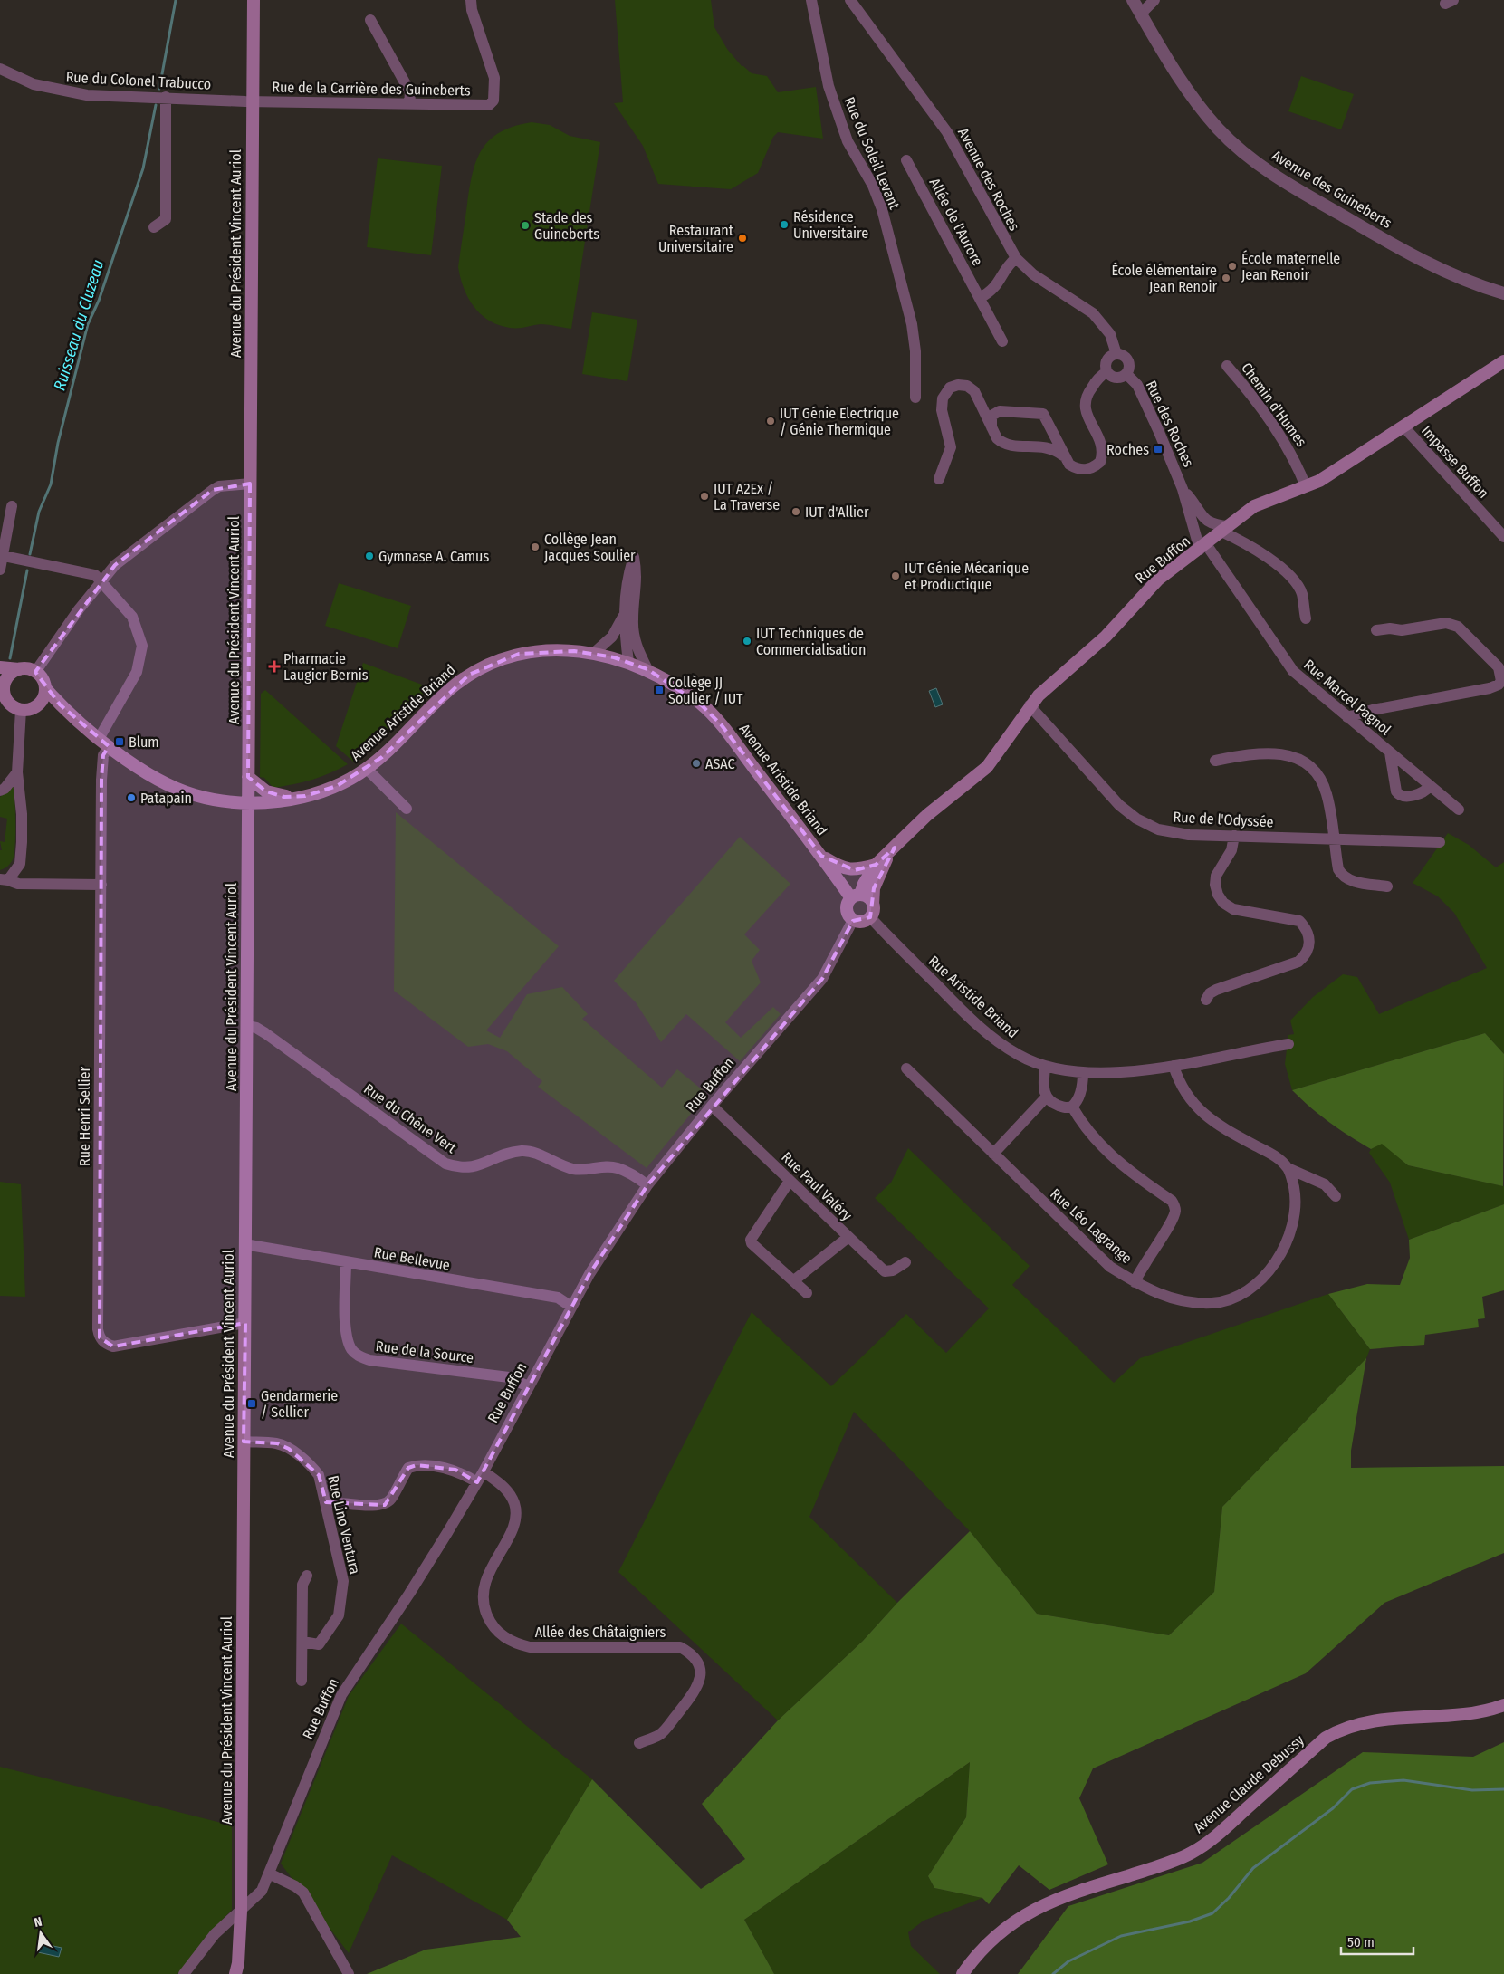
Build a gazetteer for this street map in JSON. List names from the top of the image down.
{
  "streets": {
    "main road": [
      "Avenue du Président Vincent Auriol",
      "Rue Buffon",
      "Avenue Aristide Briand",
      "Avenue Claude Debussy"
    ],
    "street": [
      "Rue du Colonel Trabucco",
      "Rue de la Carrière des Guineberts",
      "Rue du Soleil Levant",
      "Avenue des Roches",
      "Avenue des Guineberts",
      "Allée de l'Aurore",
      "Chemin d'Humes",
      "Rue des Roches",
      "Impasse Buffon",
      "Rue Marcel Pagnol",
      "Rue de l'Odyssée",
      "Rue Aristide Briand",
      "Rue Henri Sellier",
      "Rue du Chêne Vert",
      "Rue Paul Valéry",
      "Rue Léo Lagrange",
      "Rue Bellevue",
      "Rue de la Source",
      "Rue Lino Ventura",
      "Allée des Châtaigniers"
    ]
  },
  "crossings": [
    ["Rue du Colonel Trabucco", "Rue de la Carrière des Guineberts"],
    ["Rue du Colonel Trabucco", "Avenue du Président Vincent Auriol"],
    ["Rue de la Carrière des Guineberts", "Avenue du Président Vincent Auriol"],
    ["Avenue des Roches", "Allée de l'Aurore"],
    ["Avenue des Roches", "Rue des Roches"],
    ["Avenue du Président Vincent Auriol", "Rue Buffon"],
    ["Avenue du Président Vincent Auriol", "Avenue Aristide Briand"],
    ["Avenue du Président Vincent Auriol", "Rue Henri Sellier"],
    ["Avenue du Président Vincent Auriol", "Rue du Chêne Vert"],
    ["Avenue du Président Vincent Auriol", "Rue Bellevue"],
    ["Avenue du Président Vincent Auriol", "Rue Lino Ventura"],
    ["Chemin d'Humes", "Rue Buffon"],
    ["Rue des Roches", "Rue Buffon"],
    ["Rue des Roches", "Rue Marcel Pagnol"],
    ["Impasse Buffon", "Rue Buffon"],
    ["Rue Buffon", "Rue Marcel Pagnol"],
    ["Rue Buffon", "Avenue Aristide Briand"],
    ["Rue Buffon", "Rue de l'Odyssée"],
    ["Rue Buffon", "Rue Aristide Briand"],
    ["Rue Buffon", "Rue du Chêne Vert"],
    ["Rue Buffon", "Rue Paul Valéry"],
    ["Rue Buffon", "Rue Bellevue"],
    ["Rue Buffon", "Rue de la Source"],
    ["Rue Buffon", "Allée des Châtaigniers"],
    ["Avenue Aristide Briand", "Rue Aristide Briand"],
    ["Avenue Aristide Briand", "Rue Henri Sellier"],
    ["Rue Bellevue", "Rue de la Source"]
  ],
  "water": ["Ruisseau du Cluzeau"],
  "places": {
    "other": [
      "Résidence Universitaire",
      "Stade des Guineberts",
      "Restaurant Universitaire",
      "École maternelle Jean Renoir",
      "École élémentaire Jean Renoir",
      "IUT Génie Electrique / Génie Thermique",
      "IUT A2Ex / La Traverse",
      "IUT d'Allier",
      "Collège Jean Jacques Soulier",
      "Gymnase A. Camus",
      "IUT Génie Mécanique et Productique",
      "IUT Techniques de Commercialisation",
      "ASAC",
      "Patapain"
    ],
    "transit": [
      "Roches",
      "Collège JJ Soulier / IUT",
      "Blum",
      "Gendarmerie / Sellier"
    ],
    "health": ["Pharmacie Laugier Bernis"]
  },
  "scale_bar": "50 m",
  "north": "top"
}
